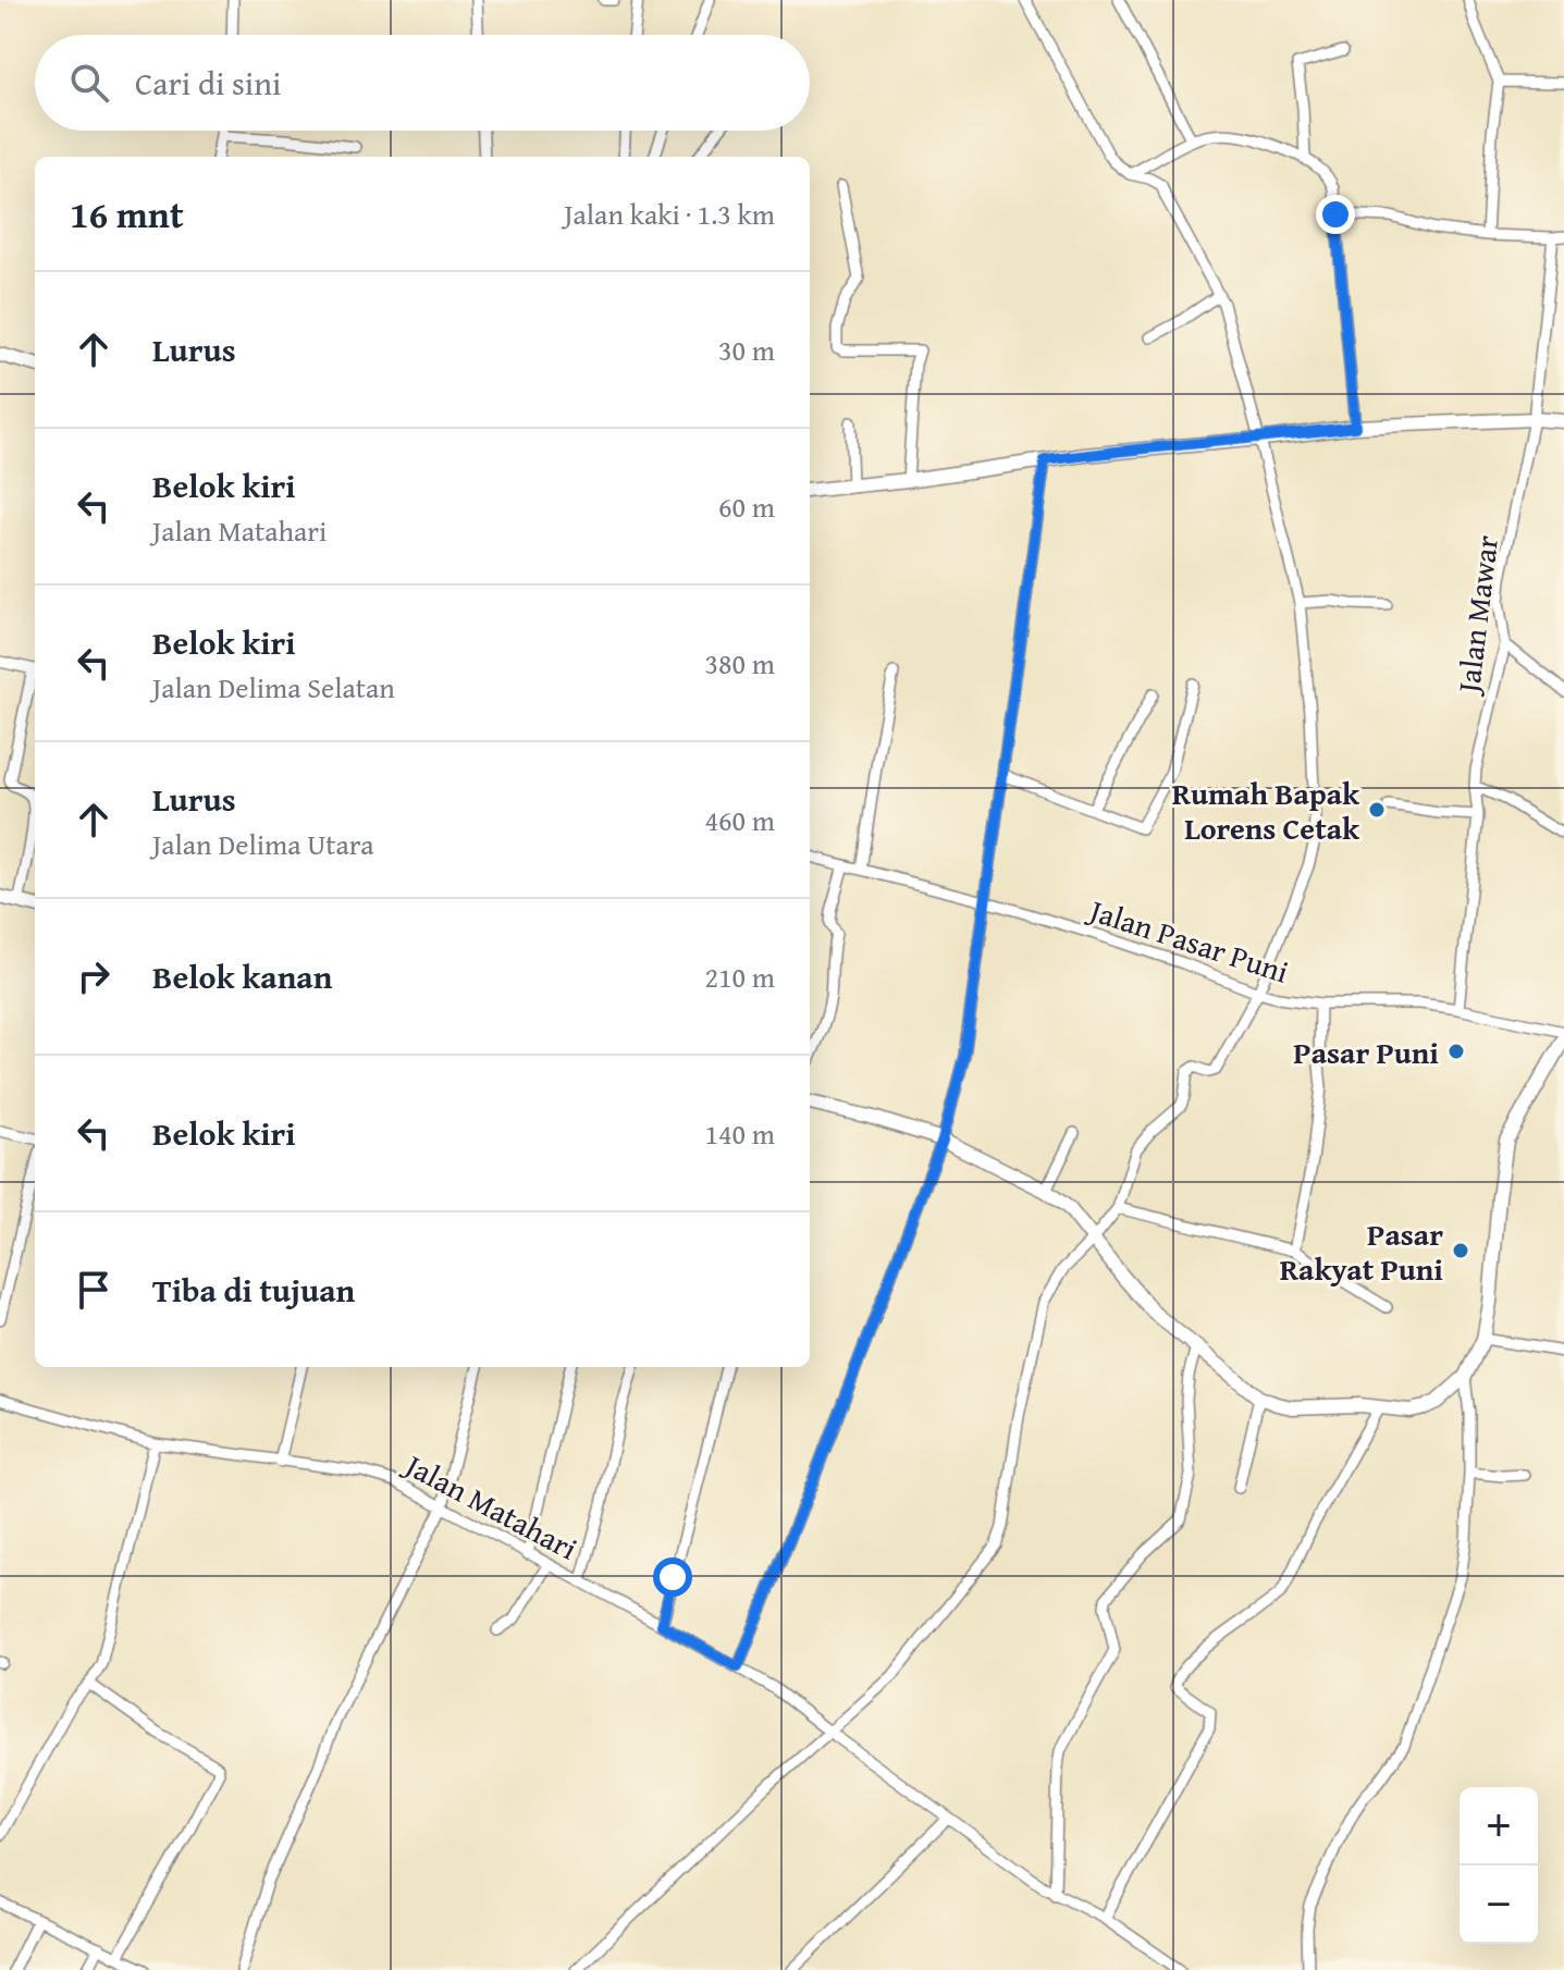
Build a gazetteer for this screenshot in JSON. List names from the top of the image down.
{
  "streets": {
    "street": ["Jalan Mawar", "Jalan Pasar Puni", "Jalan Matahari"]
  },
  "crossings": [
    ["Jalan Mawar", "Jalan Pasar Puni"]
  ],
  "places": ["Rumah Bapak Lorens Cetak", "Pasar Puni", "Pasar Rakyat Puni"],
  "page": {
    "search": "Cari di sini",
    "heading": ["16 mnt", "Jalan kaki · 1.3 km"],
    "list": [
      ["Lurus", "30 m"],
      ["Belok kiri", "Jalan Matahari", "60 m"],
      ["Belok kiri", "Jalan Delima Selatan", "380 m"],
      ["Lurus", "Jalan Delima Utara", "460 m"],
      ["Belok kanan", "210 m"],
      ["Belok kiri", "140 m"],
      "Tiba di tujuan"
    ],
    "map_buttons": ["+", "−"]
  }
}
